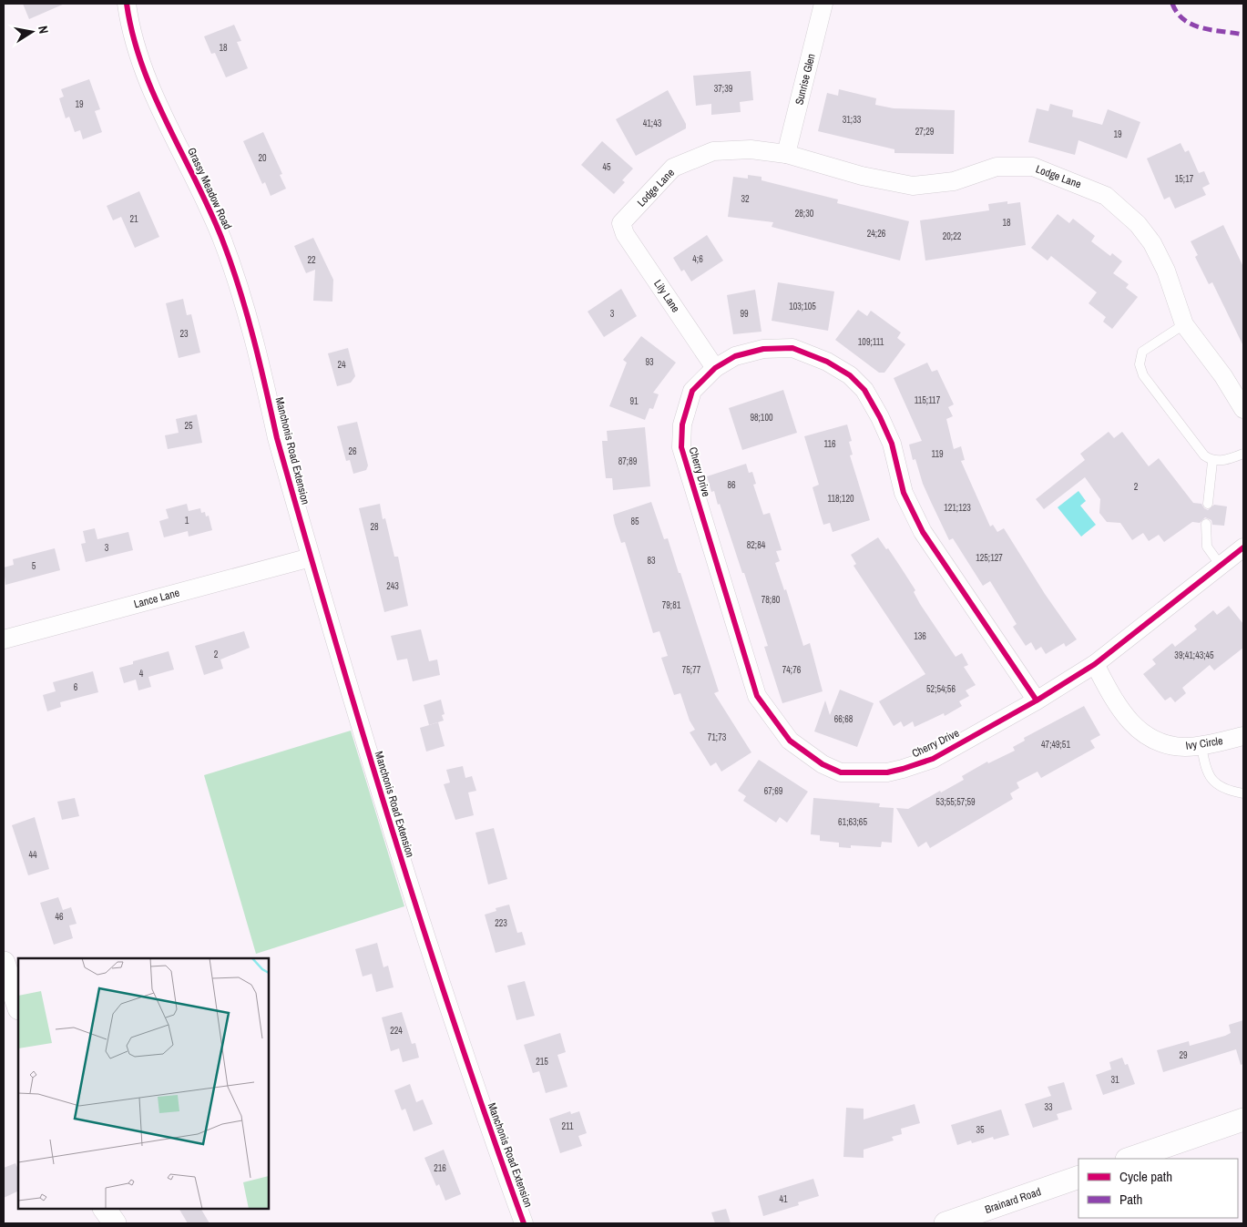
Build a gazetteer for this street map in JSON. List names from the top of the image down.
{
  "streets": {
    "street": [
      "Sunrise Glen",
      "Lodge Lane",
      "Grassy Meadow Road",
      "Lily Lane",
      "Manchonis Road Extension",
      "Cherry Drive",
      "Lance Lane",
      "Ivy Circle",
      "Brainard Road"
    ]
  },
  "crossings": [
    ["Sunrise Glen", "Lodge Lane"],
    ["Lodge Lane", "Lily Lane"],
    ["Grassy Meadow Road", "Manchonis Road Extension"],
    ["Lily Lane", "Cherry Drive"],
    ["Manchonis Road Extension", "Lance Lane"],
    ["Cherry Drive", "Ivy Circle"]
  ],
  "house_numbers": [
    "18",
    "37;39",
    "19",
    "31;33",
    "41;43",
    "27;29",
    "19",
    "20",
    "45",
    "15;17",
    "32",
    "28;30",
    "21",
    "18",
    "24;26",
    "20;22",
    "4;6",
    "22",
    "103;105",
    "3",
    "99",
    "23",
    "109;111",
    "93",
    "24",
    "115;117",
    "91",
    "98;100",
    "25",
    "116",
    "26",
    "119",
    "87;89",
    "86",
    "2",
    "118;120",
    "121;123",
    "1",
    "85",
    "28",
    "82;84",
    "3",
    "125;127",
    "83",
    "5",
    "243",
    "78;80",
    "79;81",
    "136",
    "2",
    "39;41;43;45",
    "75;77",
    "74;76",
    "4",
    "6",
    "52;54;56",
    "66;68",
    "71;73",
    "47;49;51",
    "67;69",
    "53;55;57;59",
    "61;63;65",
    "44",
    "46",
    "223",
    "224",
    "29",
    "215",
    "31",
    "33",
    "211",
    "35",
    "216",
    "41"
  ],
  "legend": ["Cycle path", "Path"],
  "north": "right"
}
